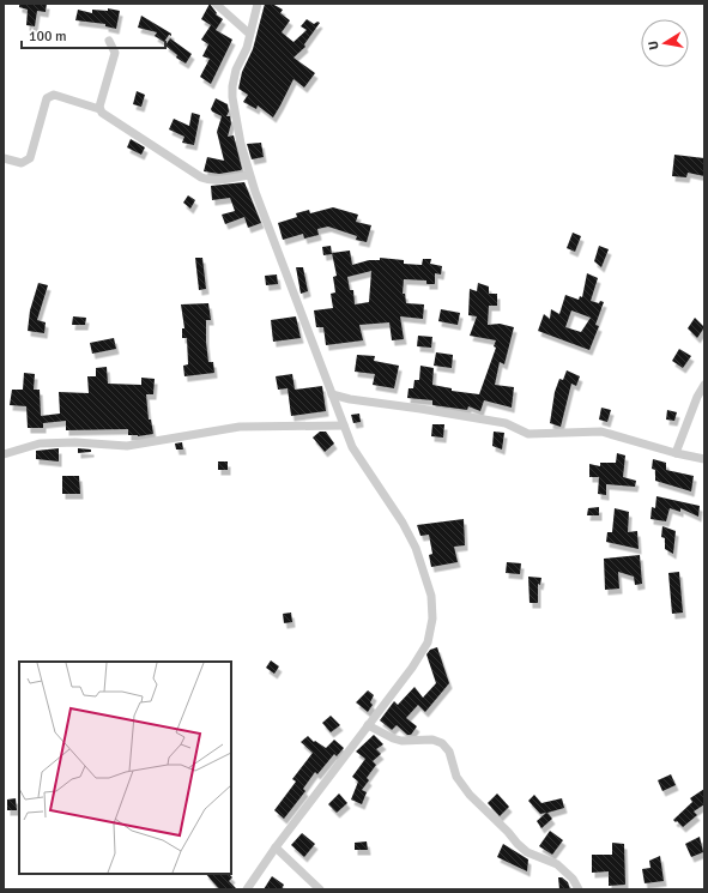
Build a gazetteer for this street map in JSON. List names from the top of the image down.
{
  "scale_bar": "100 m",
  "north": "left"
}
